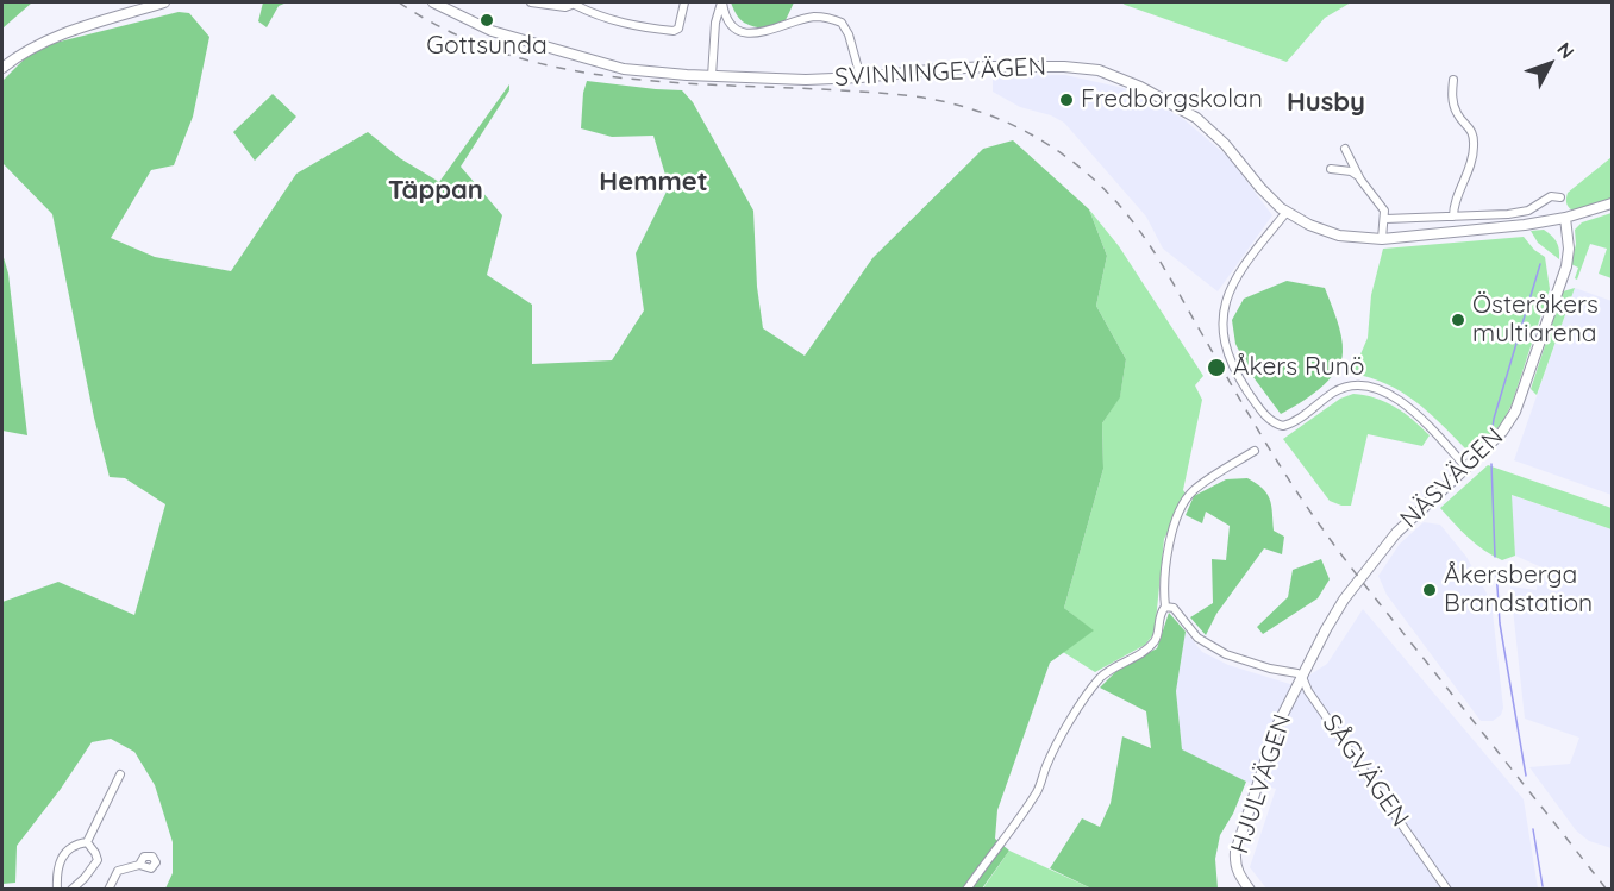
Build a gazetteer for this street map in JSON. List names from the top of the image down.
{
  "streets": {
    "main road": ["SVINNINGEVÄGEN", "NÄSVÄGEN", "HJULVÄGEN"],
    "street": ["SÅGVÄGEN"]
  },
  "crossings": [
    ["SVINNINGEVÄGEN", "NÄSVÄGEN"],
    ["NÄSVÄGEN", "SÅGVÄGEN"],
    ["NÄSVÄGEN", "HJULVÄGEN"],
    ["SÅGVÄGEN", "HJULVÄGEN"]
  ],
  "districts": ["Husby", "Hemmet", "Täppan"],
  "places": [
    "Gottsunda",
    "Fredborgskolan",
    "Österåkers multiarena",
    "Åkers Runö",
    "Åkersberga Brandstation"
  ],
  "north": "top right"
}
